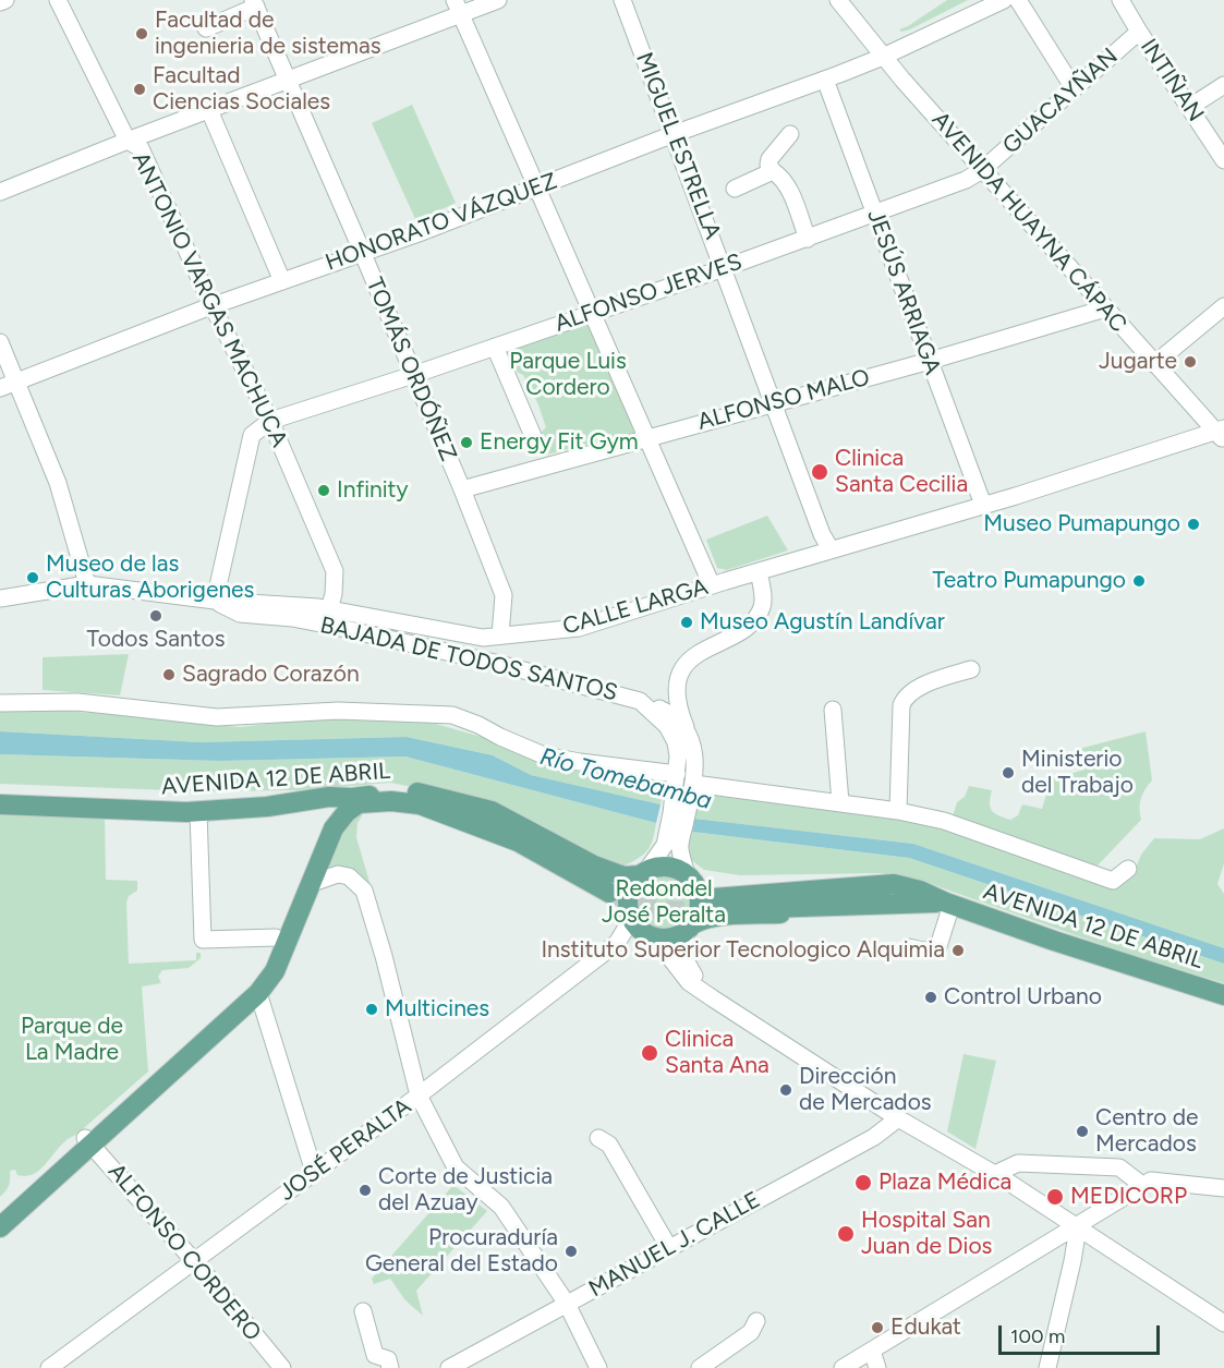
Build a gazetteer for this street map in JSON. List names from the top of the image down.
{
  "streets": {
    "main road": ["AVENIDA 12 DE ABRIL"],
    "street": [
      "INTIÑAN",
      "GUACAYÑAN",
      "MIGUEL ESTRELLA",
      "HONORATO VÁZQUEZ",
      "AVENIDA HUAYNA CÁPAC",
      "JESÚS ARRIAGA",
      "ALFONSO JERVES",
      "ANTONIO VARGAS MACHUCA",
      "TOMÁS ORDÓÑEZ",
      "ALFONSO MALO",
      "CALLE LARGA",
      "BAJADA DE TODOS SANTOS",
      "JOSÉ PERALTA",
      "MANUEL J. CALLE",
      "ALFONSO CORDERO"
    ]
  },
  "crossings": [
    ["INTIÑAN", "GUACAYÑAN"],
    ["GUACAYÑAN", "AVENIDA HUAYNA CÁPAC"],
    ["GUACAYÑAN", "ALFONSO JERVES"],
    ["MIGUEL ESTRELLA", "HONORATO VÁZQUEZ"],
    ["MIGUEL ESTRELLA", "ALFONSO JERVES"],
    ["MIGUEL ESTRELLA", "ALFONSO MALO"],
    ["MIGUEL ESTRELLA", "CALLE LARGA"],
    ["HONORATO VÁZQUEZ", "AVENIDA HUAYNA CÁPAC"],
    ["HONORATO VÁZQUEZ", "JESÚS ARRIAGA"],
    ["HONORATO VÁZQUEZ", "ANTONIO VARGAS MACHUCA"],
    ["HONORATO VÁZQUEZ", "TOMÁS ORDÓÑEZ"],
    ["AVENIDA HUAYNA CÁPAC", "ALFONSO JERVES"],
    ["AVENIDA HUAYNA CÁPAC", "ALFONSO MALO"],
    ["AVENIDA HUAYNA CÁPAC", "CALLE LARGA"],
    ["JESÚS ARRIAGA", "ALFONSO JERVES"],
    ["JESÚS ARRIAGA", "ALFONSO MALO"],
    ["JESÚS ARRIAGA", "CALLE LARGA"],
    ["ALFONSO JERVES", "ANTONIO VARGAS MACHUCA"],
    ["ALFONSO JERVES", "TOMÁS ORDÓÑEZ"],
    ["ANTONIO VARGAS MACHUCA", "CALLE LARGA"],
    ["TOMÁS ORDÓÑEZ", "ALFONSO MALO"],
    ["TOMÁS ORDÓÑEZ", "CALLE LARGA"],
    ["CALLE LARGA", "BAJADA DE TODOS SANTOS"],
    ["BAJADA DE TODOS SANTOS", "JOSÉ PERALTA"],
    ["JOSÉ PERALTA", "ALFONSO CORDERO"]
  ],
  "water": ["Río Tomebamba"],
  "parks": ["Parque Luis Cordero", "Redondel José Peralta", "Parque de La Madre"],
  "places": [
    "Facultad de ingenieria de sistemas",
    "Facultad Ciencias Sociales",
    "Jugarte",
    "Energy Fit Gym",
    "Clinica Santa Cecilia",
    "Infinity",
    "Museo Pumapungo",
    "Museo de las Culturas Aborigenes",
    "Teatro Pumapungo",
    "Todos Santos",
    "Museo Agustín Landívar",
    "Sagrado Corazón",
    "Ministerio del Trabajo",
    "Instituto Superior Tecnologico Alquimia",
    "Control Urbano",
    "Multicines",
    "Clinica Santa Ana",
    "Dirección de Mercados",
    "Centro de Mercados",
    "Plaza Médica",
    "Corte de Justicia del Azuay",
    "MEDICORP",
    "Hospital San Juan de Dios",
    "Procuraduría General del Estado",
    "Edukat"
  ],
  "scale_bar": "100 m"
}
